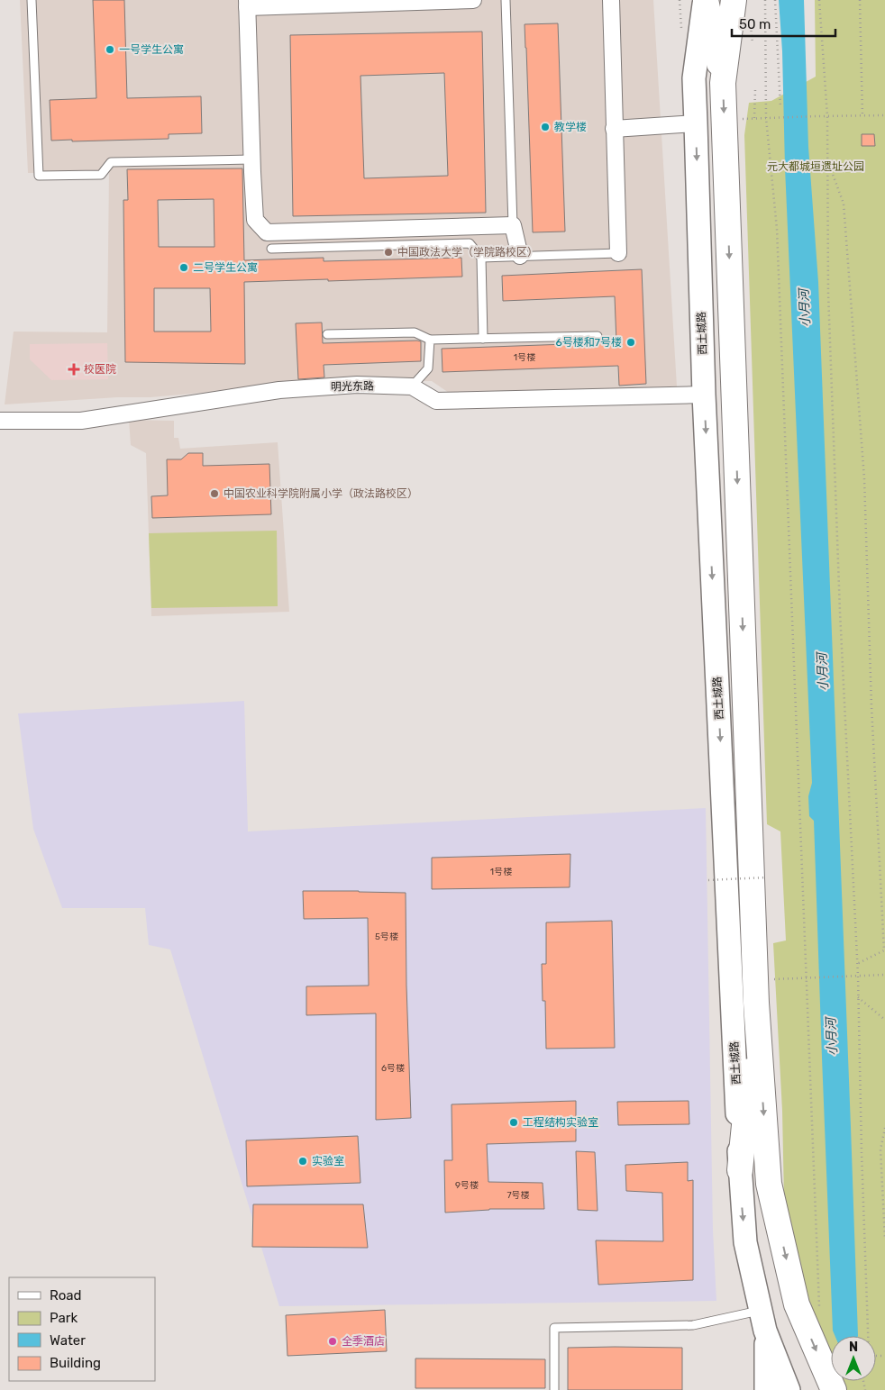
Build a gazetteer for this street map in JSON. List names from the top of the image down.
{
  "streets": {
    "street": ["西土城路", "明光东路"]
  },
  "crossings": [
    ["西土城路", "明光东路"]
  ],
  "one_way": ["西土城路"],
  "water": ["小月河"],
  "parks": ["元大都城垣遗址公园"],
  "places": {
    "other": [
      "一号学生公寓",
      "教学楼",
      "中国政法大学（学院路校区）",
      "二号学生公寓",
      "6号楼和7号楼",
      "中国农业科学院附属小学（政法路校区）",
      "工程结构实验室",
      "实验室",
      "全季酒店"
    ],
    "health": ["校医院"]
  },
  "house_numbers": [
    "1号楼",
    "1号楼",
    "5号楼",
    "6号楼",
    "9号楼",
    "7号楼"
  ],
  "legend": [
    "Road",
    "Park",
    "Water",
    "Building"
  ],
  "scale_bar": "50 m",
  "north": "top"
}
